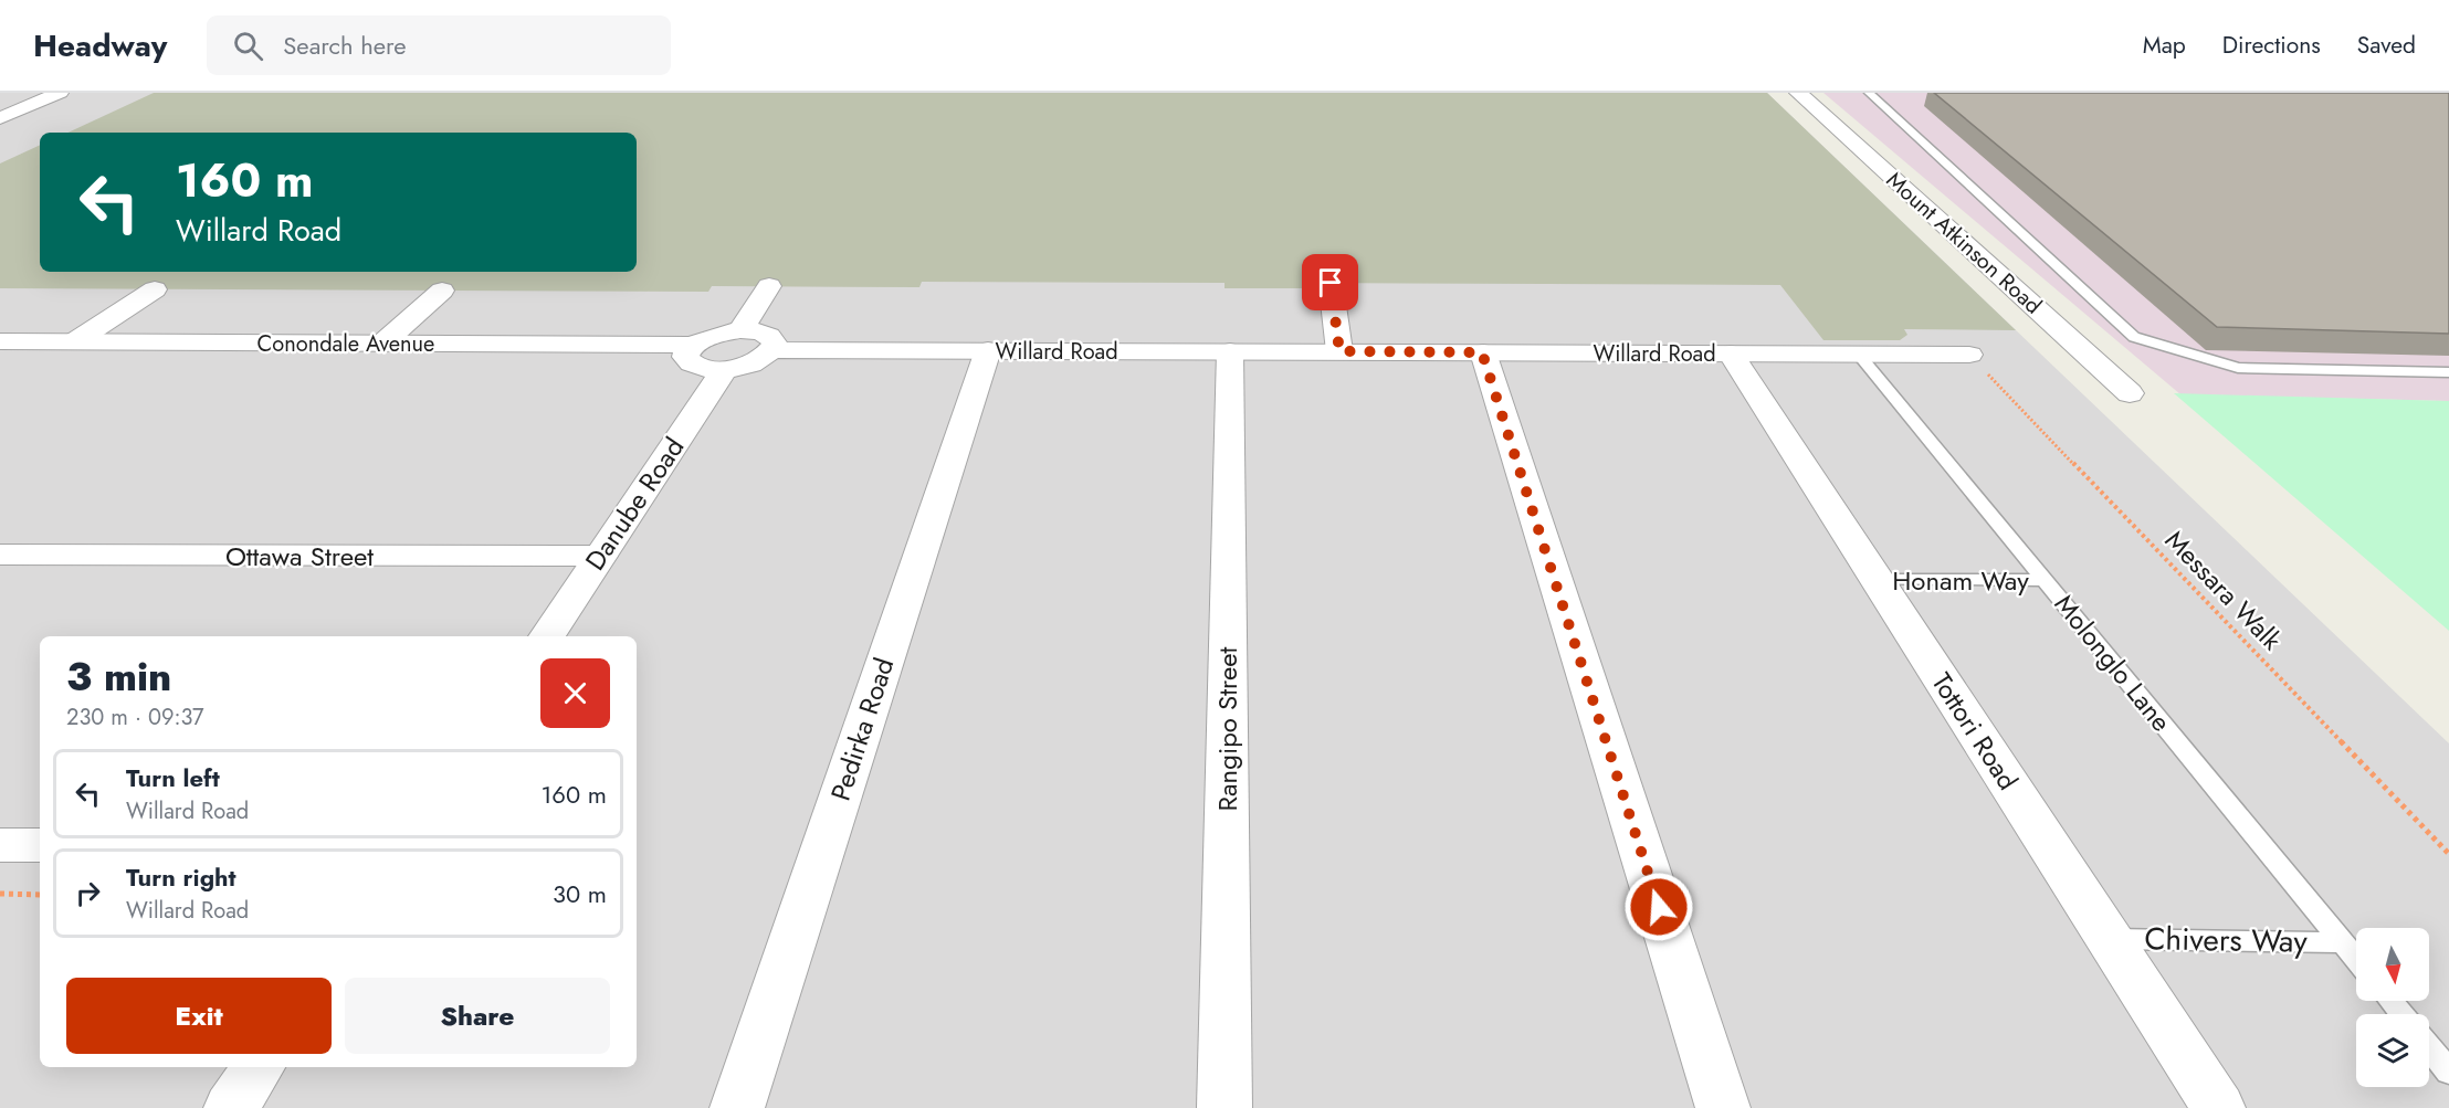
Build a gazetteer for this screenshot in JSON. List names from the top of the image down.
{
  "streets": {
    "street": [
      "Mount Atkinson Road",
      "Conondale Avenue",
      "Willard Road",
      "Danube Road",
      "Ottawa Street",
      "Pedirka Road",
      "Rangipo Street",
      "Tottori Road"
    ],
    "lane": ["Honam Way", "Molonglo Lane", "Chivers Way"],
    "path": ["Messara Walk"]
  },
  "crossings": [
    ["Willard Road", "Messara Walk"],
    ["Willard Road", "Molonglo Lane"],
    ["Willard Road", "Pedirka Road"],
    ["Willard Road", "Rangipo Street"],
    ["Willard Road", "Tottori Road"],
    ["Danube Road", "Ottawa Street"],
    ["Honam Way", "Molonglo Lane"],
    ["Honam Way", "Tottori Road"],
    ["Molonglo Lane", "Chivers Way"],
    ["Tottori Road", "Chivers Way"]
  ],
  "north": "bottom",
  "page": {
    "header": "Headway",
    "search": "Search here",
    "nav": ["Map", "Directions", "Saved"],
    "turn": ["160 m", "Willard Road"],
    "heading": ["3 min", "230 m · 09:37"],
    "list": [
      {
        "name": "Turn left",
        "note": "Willard Road",
        "value": "160 m"
      },
      {
        "name": "Turn right",
        "note": "Willard Road",
        "value": "30 m"
      }
    ],
    "buttons": ["Exit", "Share"]
  }
}
